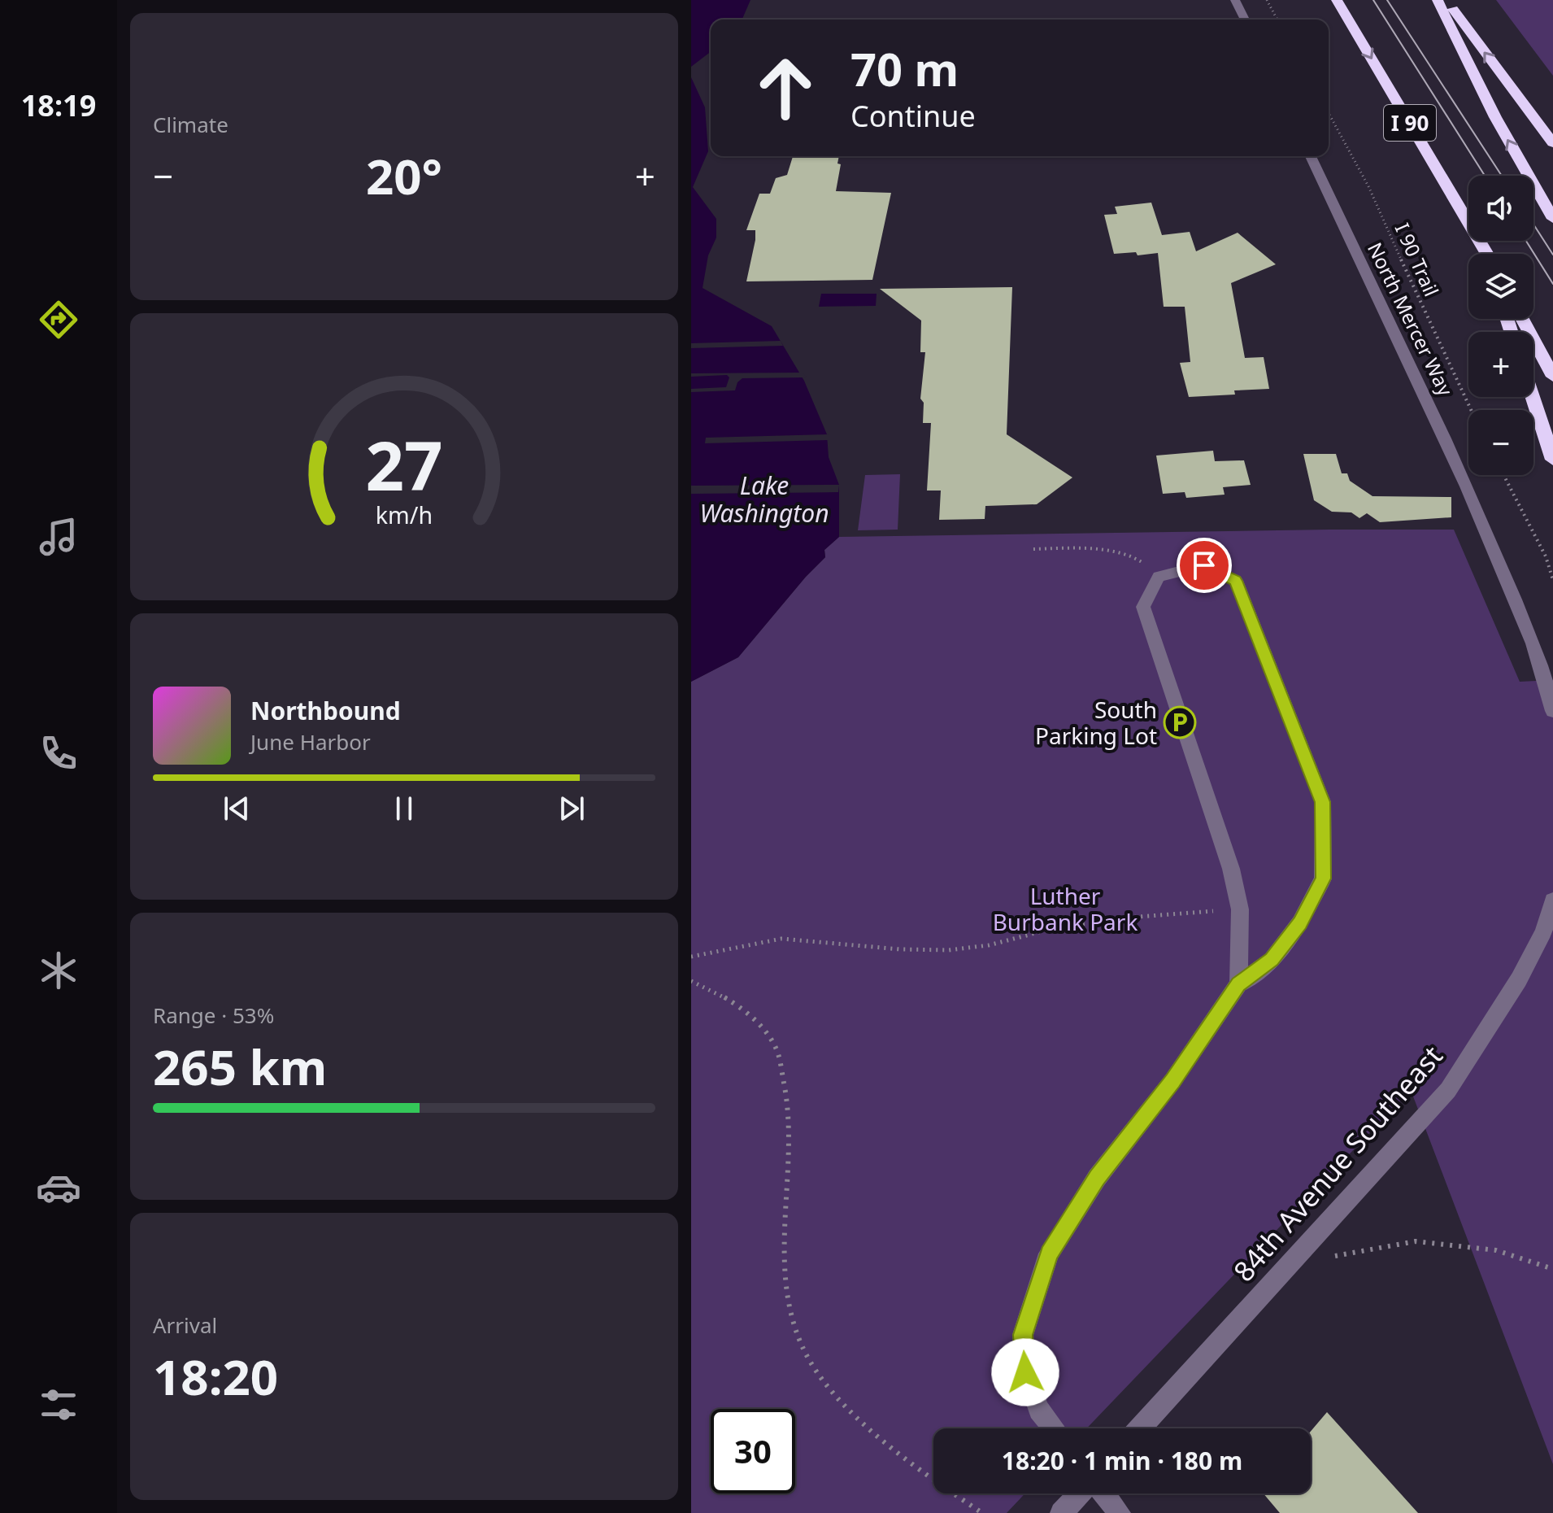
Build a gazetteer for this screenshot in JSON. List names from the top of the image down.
{
  "streets": {
    "highway": ["I 90"],
    "street": ["North Mercer Way", "84th Avenue Southeast"],
    "path": ["I 90 Trail"]
  },
  "water": ["Lake Washington"],
  "parks": ["Luther Burbank Park"],
  "places": {
    "parking": ["South Parking Lot"]
  },
  "page": {
    "tabs": "18:19",
    "tile": [
      "Climate",
      ["Range · 53%", "265 km"],
      ["Arrival", "18:20"]
    ],
    "turn": ["70 m", "Continue"],
    "heat": ["−", "20°", "+"],
    "map_buttons": ["+", "−"],
    "song": ["Northbound", "June Harbor"],
    "limit": "30",
    "trip": "18:20 · 1 min · 180 m",
    "gauge": ["27", "km/h"]
  }
}
